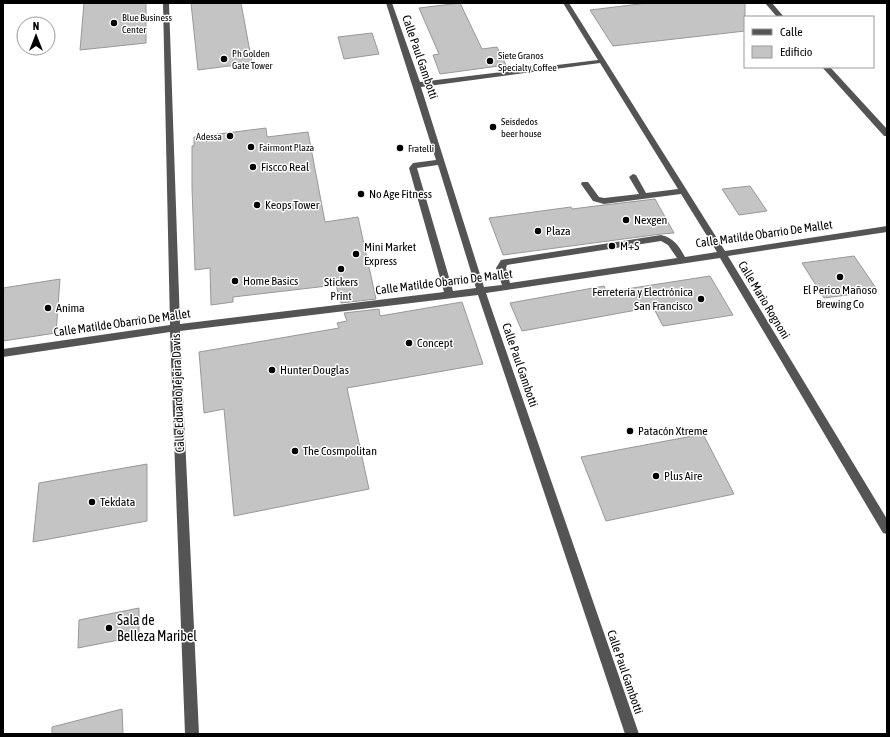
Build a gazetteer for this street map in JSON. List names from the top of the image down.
{
  "streets": {
    "street": [
      "Calle Paul Gambotti",
      "Calle Matilde Obarrio De Mallet",
      "Calle Mario Rognoni",
      "Calle Eduardo Tejeira Davis"
    ]
  },
  "crossings": [
    ["Calle Paul Gambotti", "Calle Matilde Obarrio De Mallet"],
    ["Calle Matilde Obarrio De Mallet", "Calle Mario Rognoni"],
    ["Calle Matilde Obarrio De Mallet", "Calle Eduardo Tejeira Davis"]
  ],
  "places": [
    "Blue Business Center",
    "Ph Golden Gate Tower",
    "Siete Granos Specialty Coffee",
    "Seisdedos beer house",
    "Adessa",
    "Fairmont Plaza",
    "Fratelli",
    "Fiscco Real",
    "No Age Fitness",
    "Keops Tower",
    "Nexgen",
    "Plaza",
    "M+S",
    "Mini Market Express",
    "Stickers Print",
    "El Perico Mañoso Brewing Co",
    "Home Basics",
    "Ferretería y Electrónica San Francisco",
    "Anima",
    "Concept",
    "Hunter Douglas",
    "Patacón Xtreme",
    "The Cosmpolitan",
    "Plus Aire",
    "Tekdata",
    "Sala de Belleza Maribel"
  ],
  "legend": ["Calle", "Edificio"],
  "north": "top"
}
